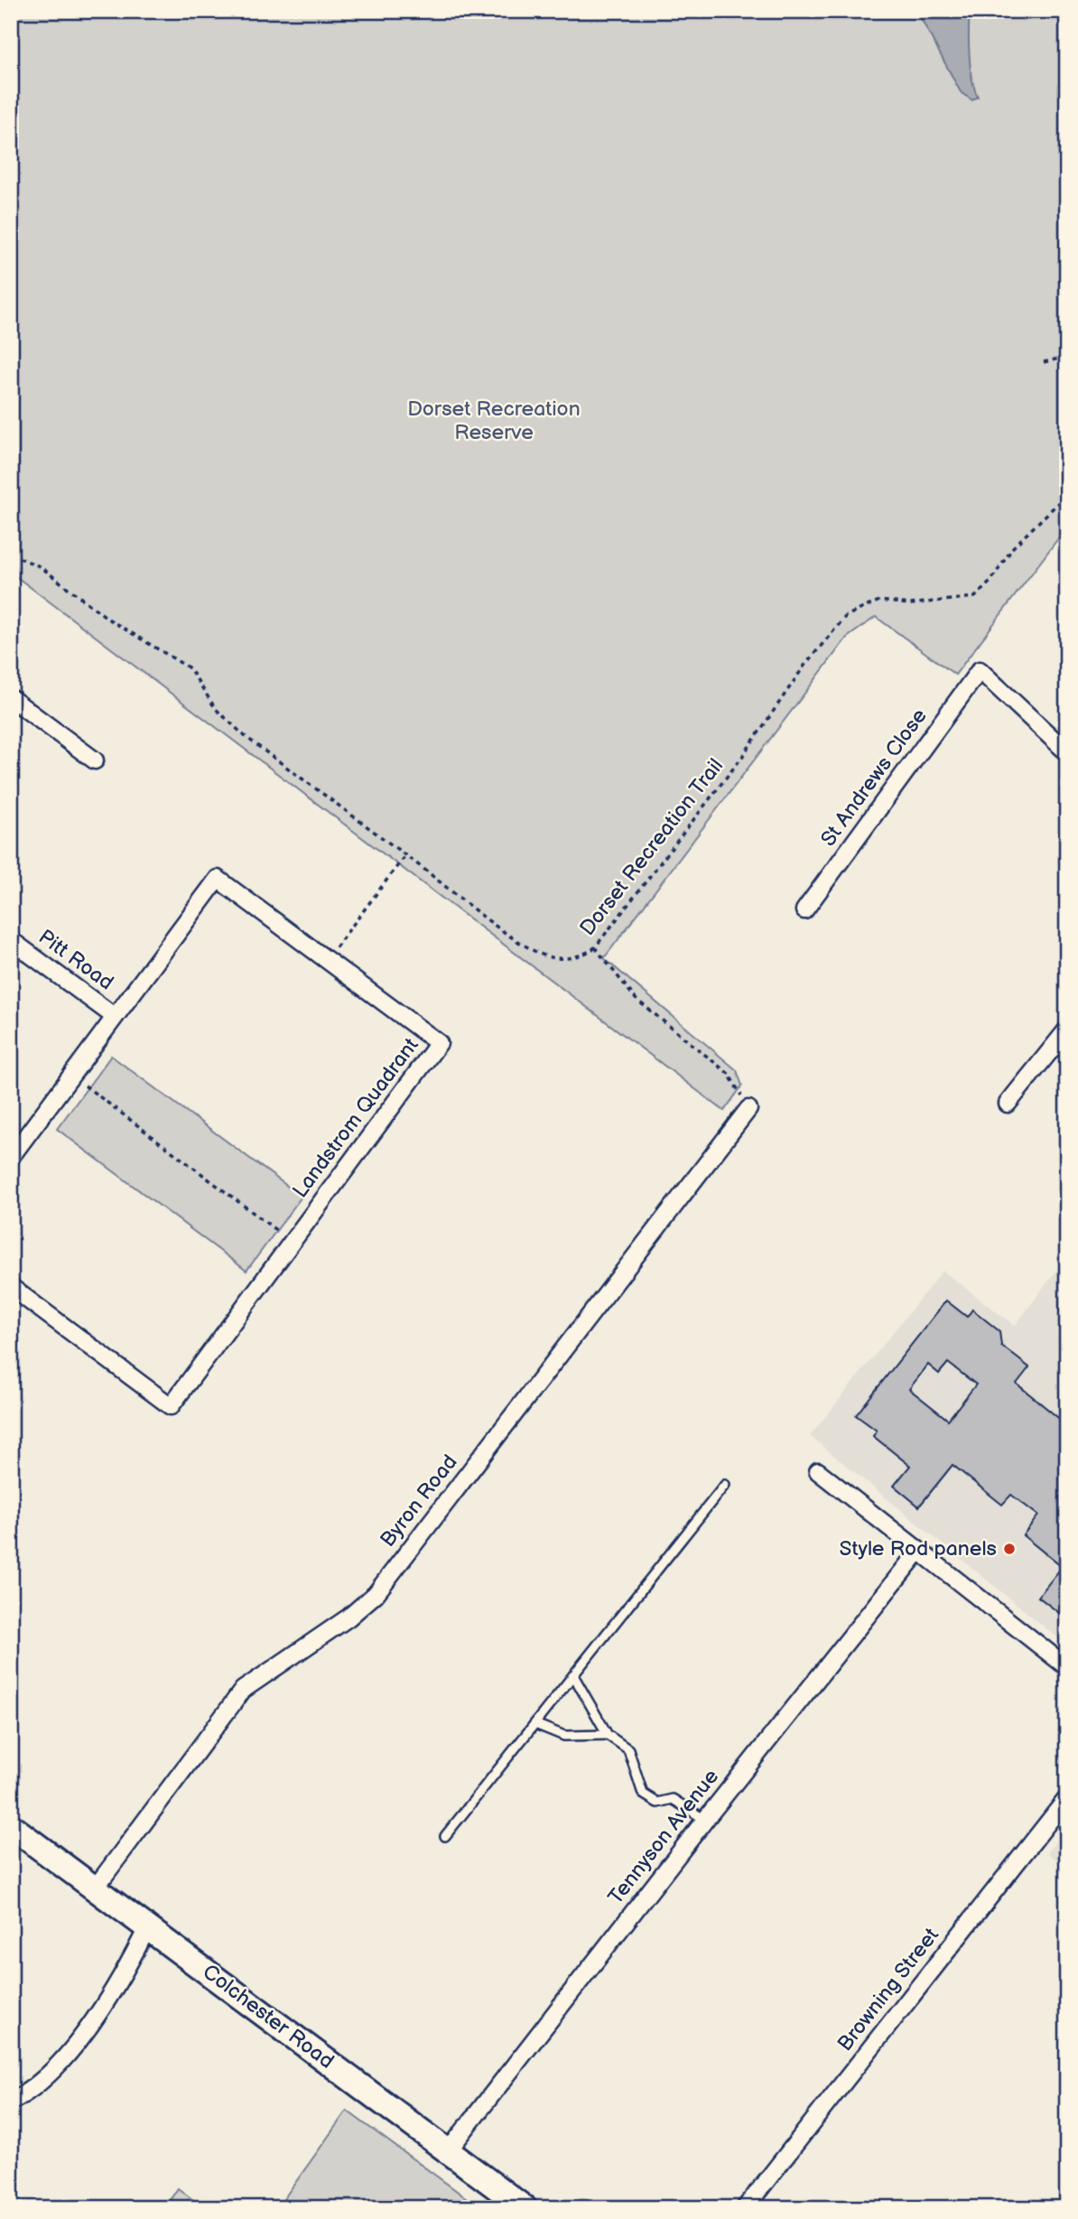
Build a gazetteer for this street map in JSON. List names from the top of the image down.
{
  "streets": {
    "main road": ["Colchester Road"],
    "street": [
      "St Andrews Close",
      "Pitt Road",
      "Landstrom Quadrant",
      "Byron Road",
      "Tennyson Avenue",
      "Browning Street"
    ],
    "path": ["Dorset Recreation Trail"]
  },
  "crossings": [
    ["Pitt Road", "Landstrom Quadrant"],
    ["Byron Road", "Colchester Road"],
    ["Tennyson Avenue", "Colchester Road"]
  ],
  "parks": ["Dorset Recreation Reserve"],
  "places": ["Style Rod panels"]
}
